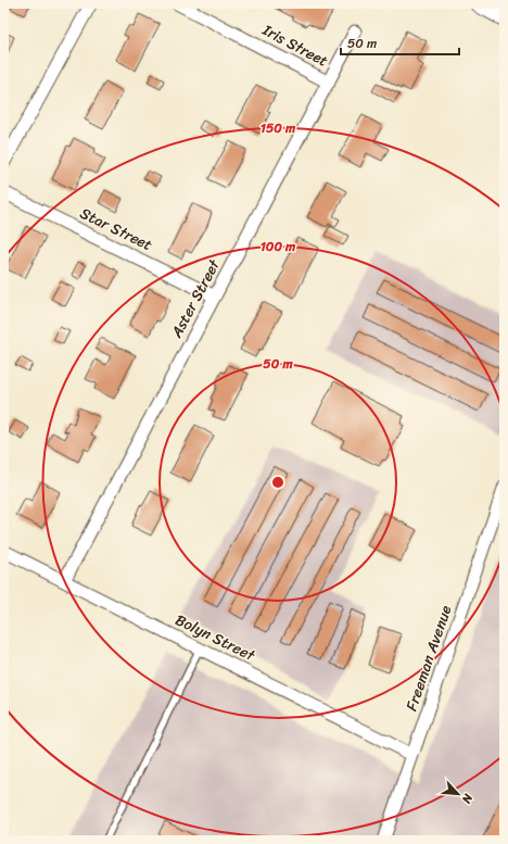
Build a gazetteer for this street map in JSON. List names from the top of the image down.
{
  "streets": {
    "street": [
      "Iris Street",
      "Star Street",
      "Aster Street",
      "Bolyn Street",
      "Freeman Avenue"
    ]
  },
  "crossings": [
    ["Iris Street", "Aster Street"],
    ["Star Street", "Aster Street"],
    ["Aster Street", "Bolyn Street"],
    ["Bolyn Street", "Freeman Avenue"]
  ],
  "scale_bar": "50 m",
  "north": "bottom right",
  "rings": ["150 m", "100 m", "50 m"]
}
